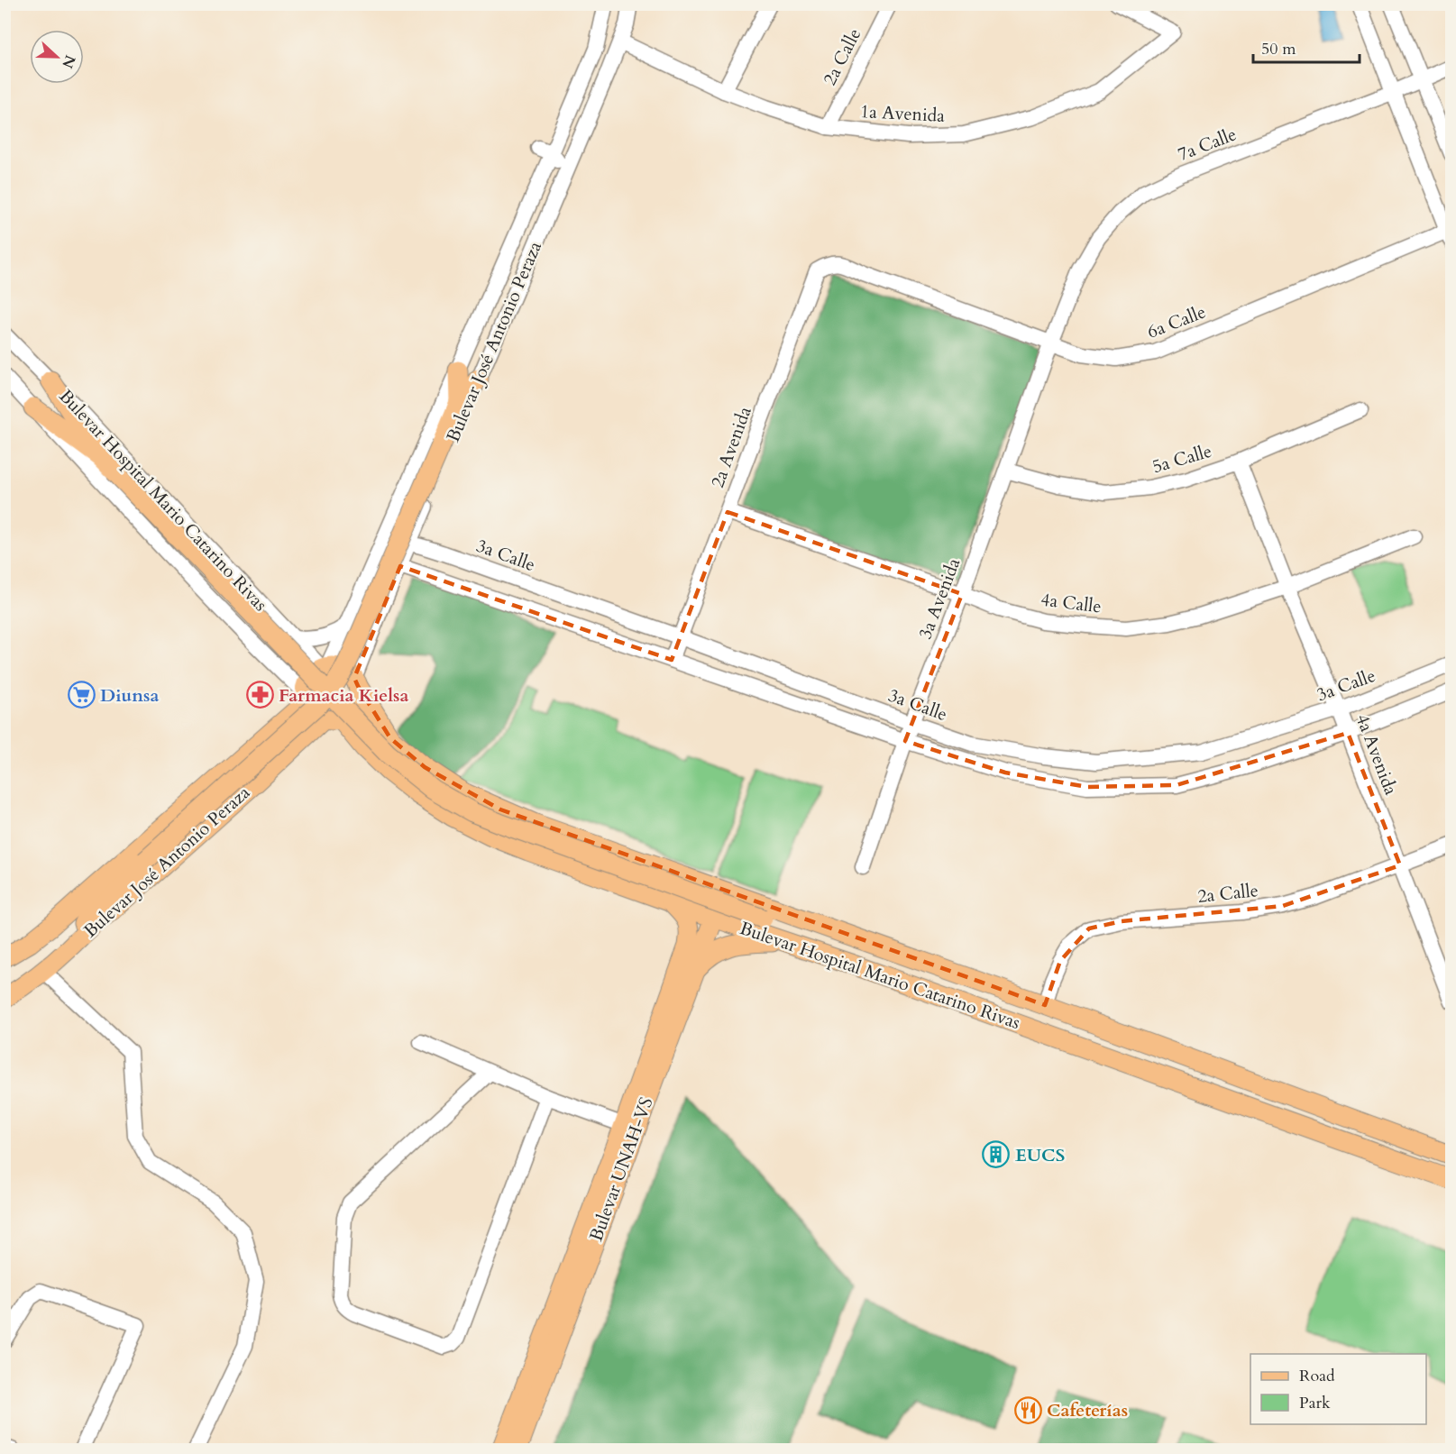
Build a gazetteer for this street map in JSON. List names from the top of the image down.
{
  "streets": {
    "main road": ["Bulevar José Antonio Peraza", "Bulevar Hospital Mario Catarino Rivas", "Bulevar UNAH-VS"],
    "street": [
      "2a Calle",
      "1a Avenida",
      "7a Calle",
      "6a Calle",
      "2a Avenida",
      "5a Calle",
      "3a Calle",
      "3a Avenida",
      "4a Calle",
      "4a Avenida"
    ]
  },
  "crossings": [
    ["2a Calle", "1a Avenida"],
    ["2a Calle", "Bulevar Hospital Mario Catarino Rivas"],
    ["2a Calle", "4a Avenida"],
    ["1a Avenida", "Bulevar José Antonio Peraza"],
    ["7a Calle", "6a Calle"],
    ["7a Calle", "3a Avenida"],
    ["6a Calle", "2a Avenida"],
    ["6a Calle", "3a Avenida"],
    ["Bulevar José Antonio Peraza", "Bulevar Hospital Mario Catarino Rivas"],
    ["Bulevar José Antonio Peraza", "3a Calle"],
    ["2a Avenida", "3a Calle"],
    ["2a Avenida", "4a Calle"],
    ["5a Calle", "3a Avenida"],
    ["5a Calle", "4a Avenida"],
    ["Bulevar Hospital Mario Catarino Rivas", "Bulevar UNAH-VS"],
    ["3a Calle", "3a Avenida"],
    ["3a Calle", "4a Avenida"],
    ["3a Avenida", "4a Calle"],
    ["4a Calle", "4a Avenida"]
  ],
  "places": {
    "supermarket": ["Diunsa"],
    "pharmacy": ["Farmacia Kielsa"],
    "building": ["EUCS"],
    "restaurant": ["Cafeterías"]
  },
  "legend": ["Road", "Park"],
  "scale_bar": "50 m",
  "north": "right"
}
